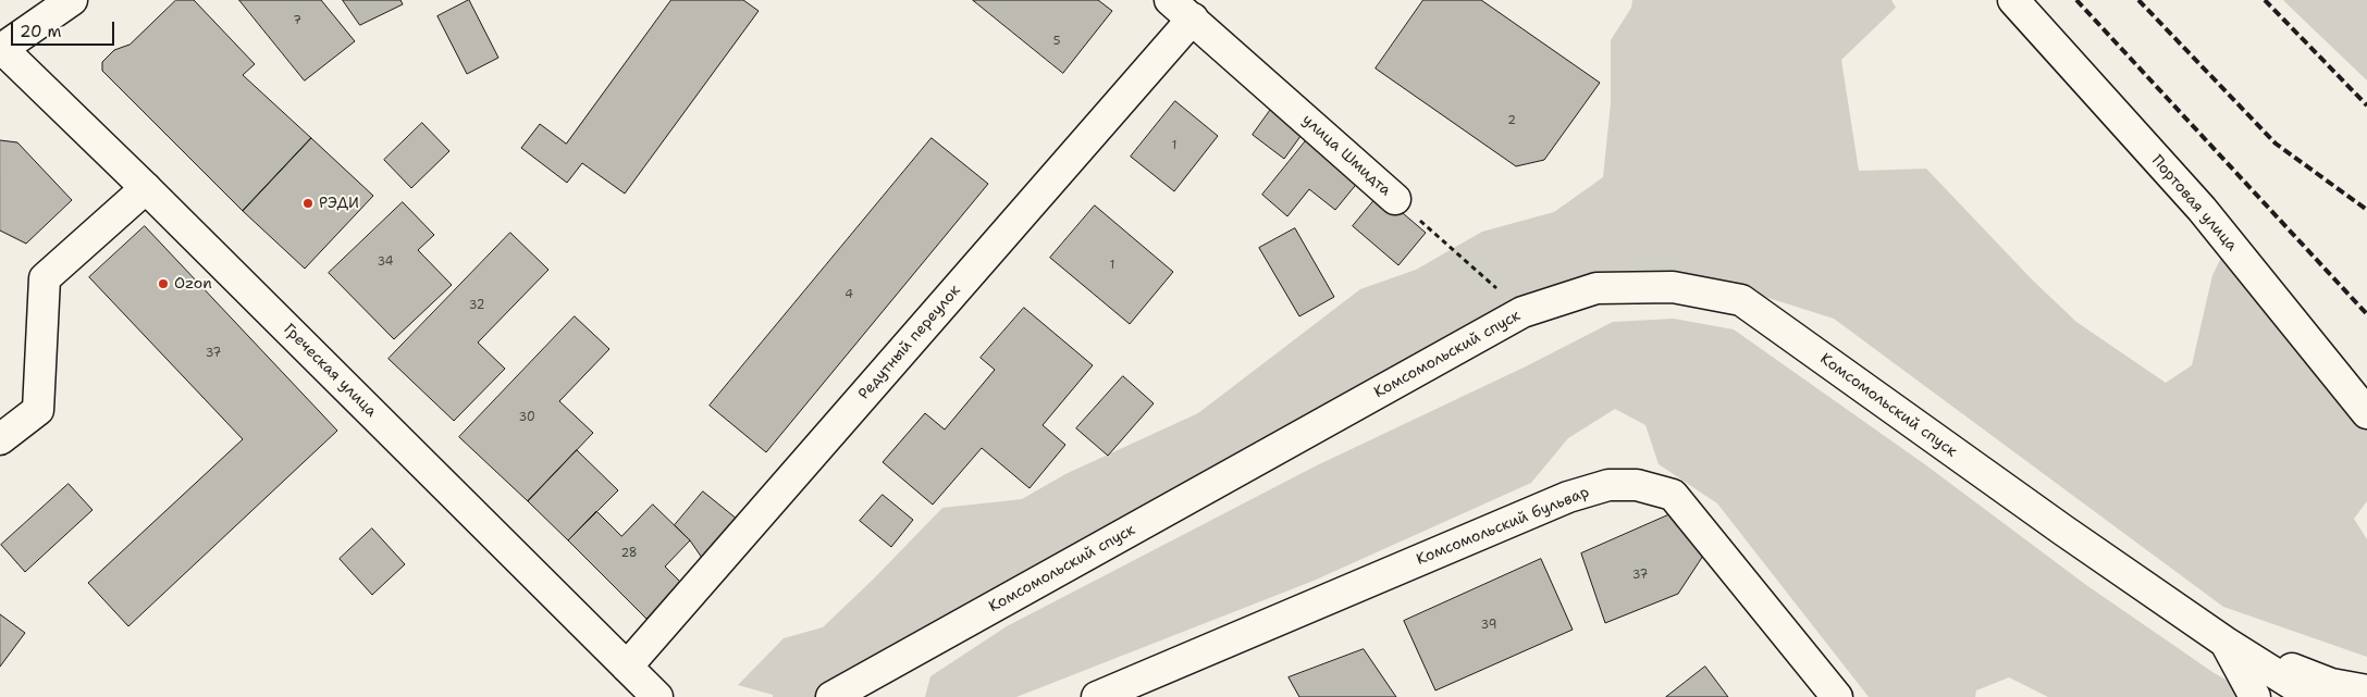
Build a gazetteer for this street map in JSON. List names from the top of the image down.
{
  "streets": {
    "street": [
      "улица Шмидта",
      "Портовая улица",
      "Редутный переулок",
      "Комсомольский спуск",
      "Греческая улица",
      "Комсомольский бульвар"
    ]
  },
  "crossings": [
    ["улица Шмидта", "Редутный переулок"],
    ["улица Шмидта", "Комсомольский спуск"],
    ["Редутный переулок", "Греческая улица"]
  ],
  "places": ["РЭДИ", "Ozon"],
  "house_numbers": [
    "7",
    "5",
    "2",
    "1",
    "34",
    "1",
    "4",
    "32",
    "37",
    "30",
    "28",
    "37",
    "39"
  ],
  "scale_bar": "20 m"
}
